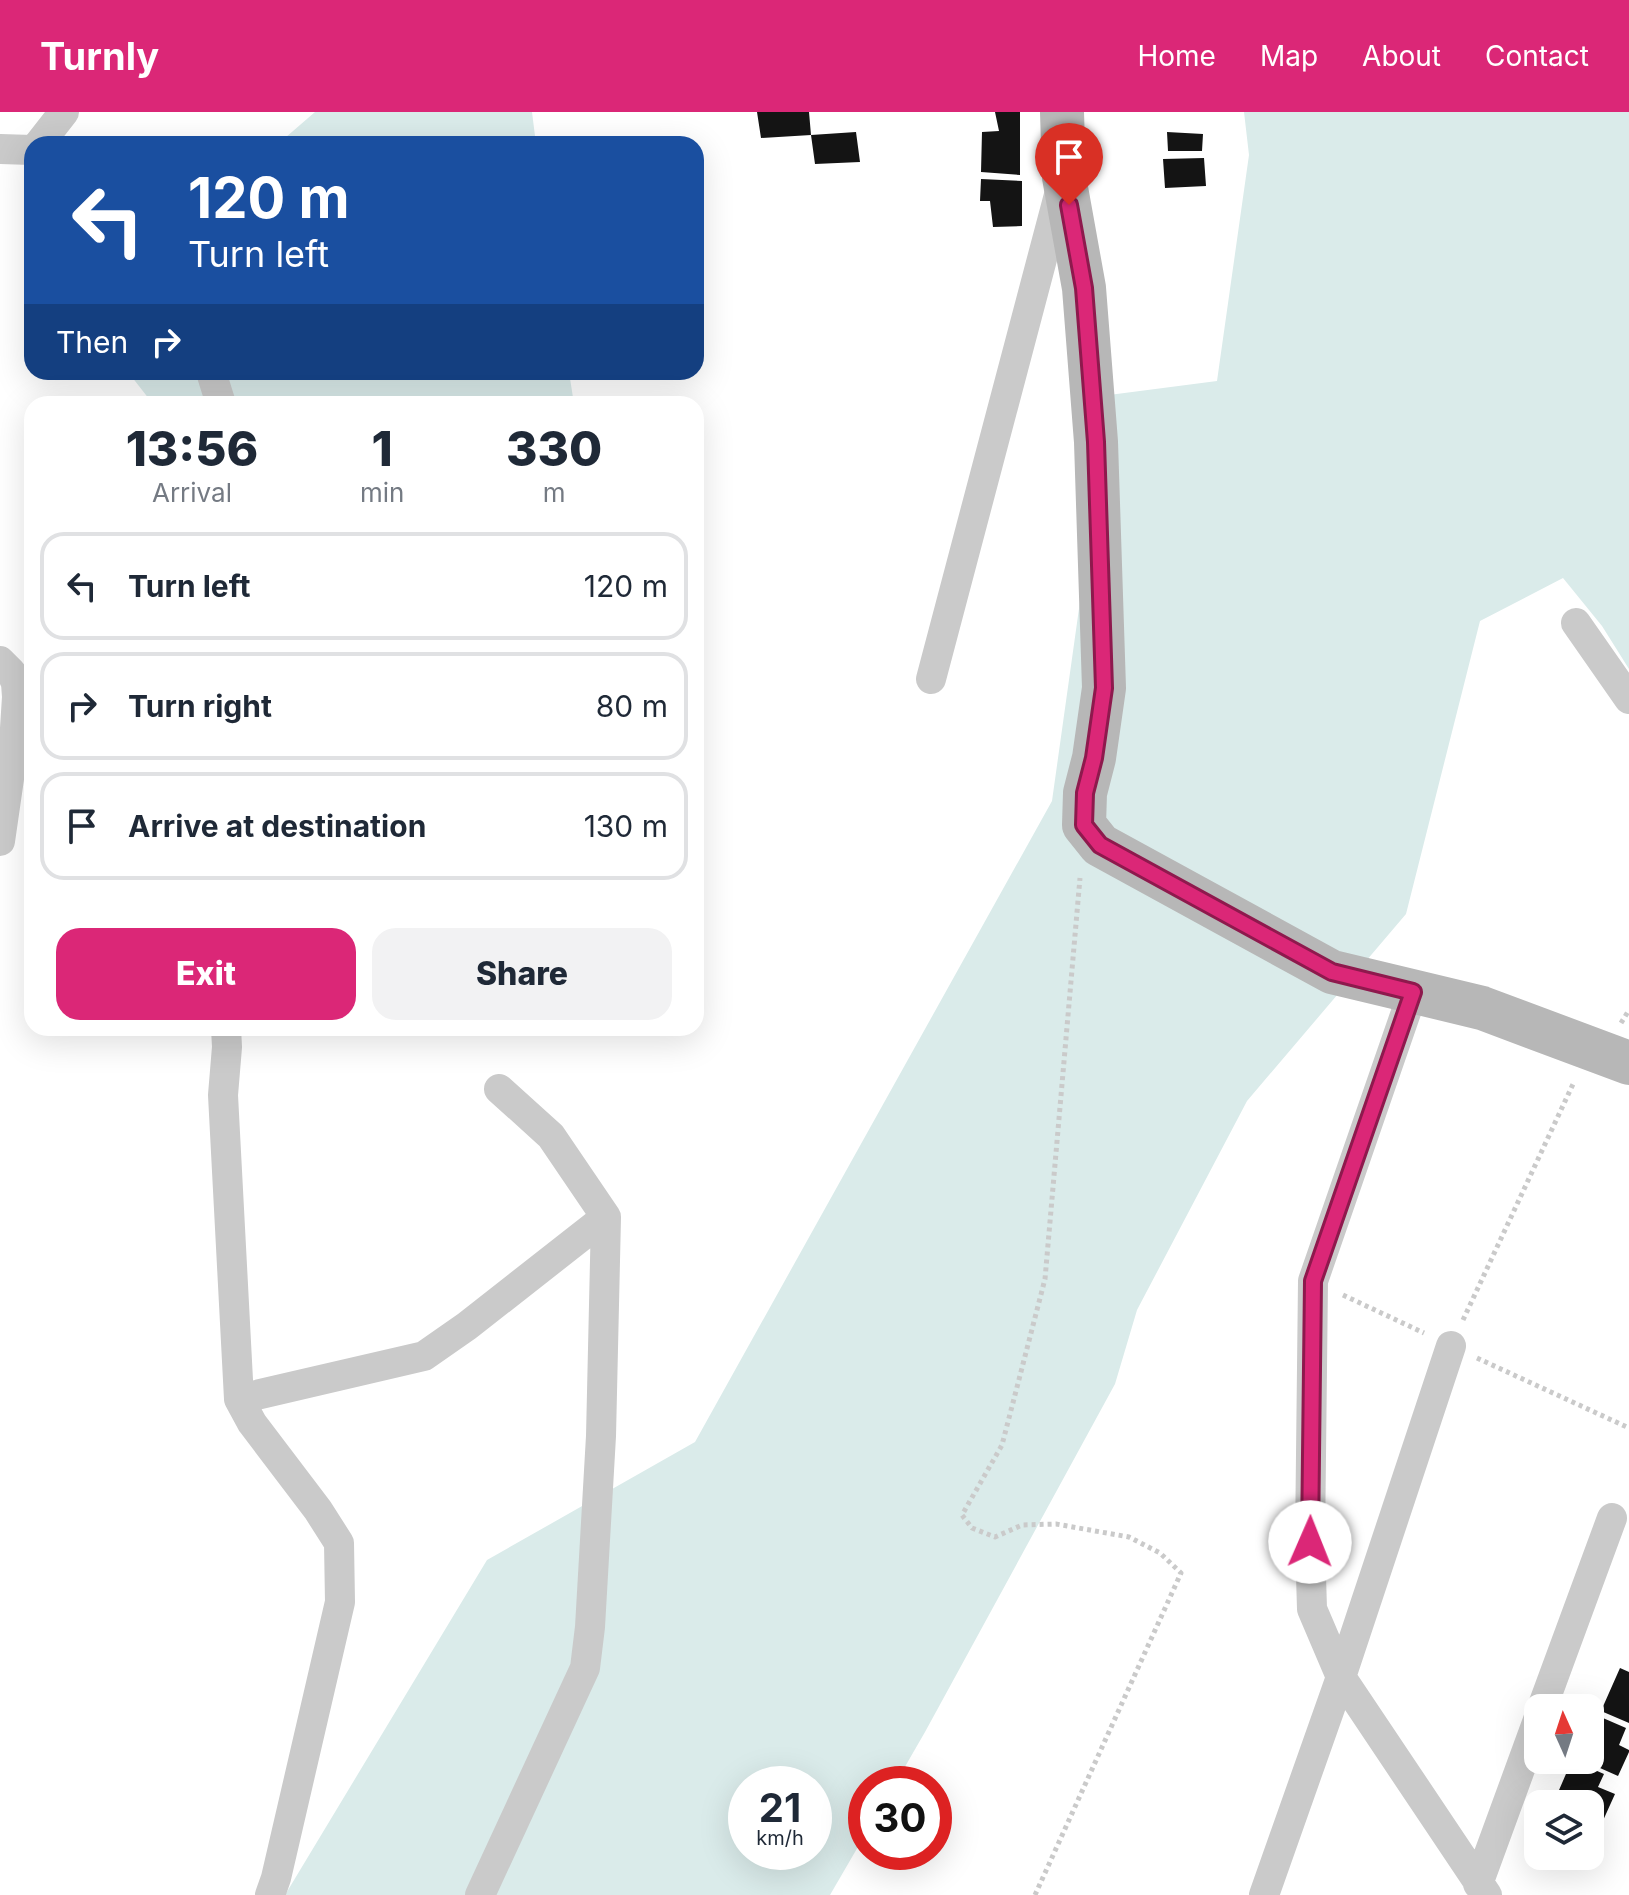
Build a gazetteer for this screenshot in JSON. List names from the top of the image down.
{
  "north": "top",
  "page": {
    "header": "Turnly",
    "nav": [
      "Home",
      "Map",
      "About",
      "Contact"
    ],
    "turn": ["120 m", "Turn left"],
    "then": "Then",
    "eta": [
      "13:56",
      "Arrival",
      "1",
      "min",
      "330",
      "m"
    ],
    "list": [
      {
        "name": "Turn left",
        "value": "120 m"
      },
      {
        "name": "Turn right",
        "value": "80 m"
      },
      {
        "name": "Arrive at destination",
        "value": "130 m"
      }
    ],
    "buttons": ["Exit", "Share"],
    "speed": "21 km/h",
    "limit": "30"
  }
}
